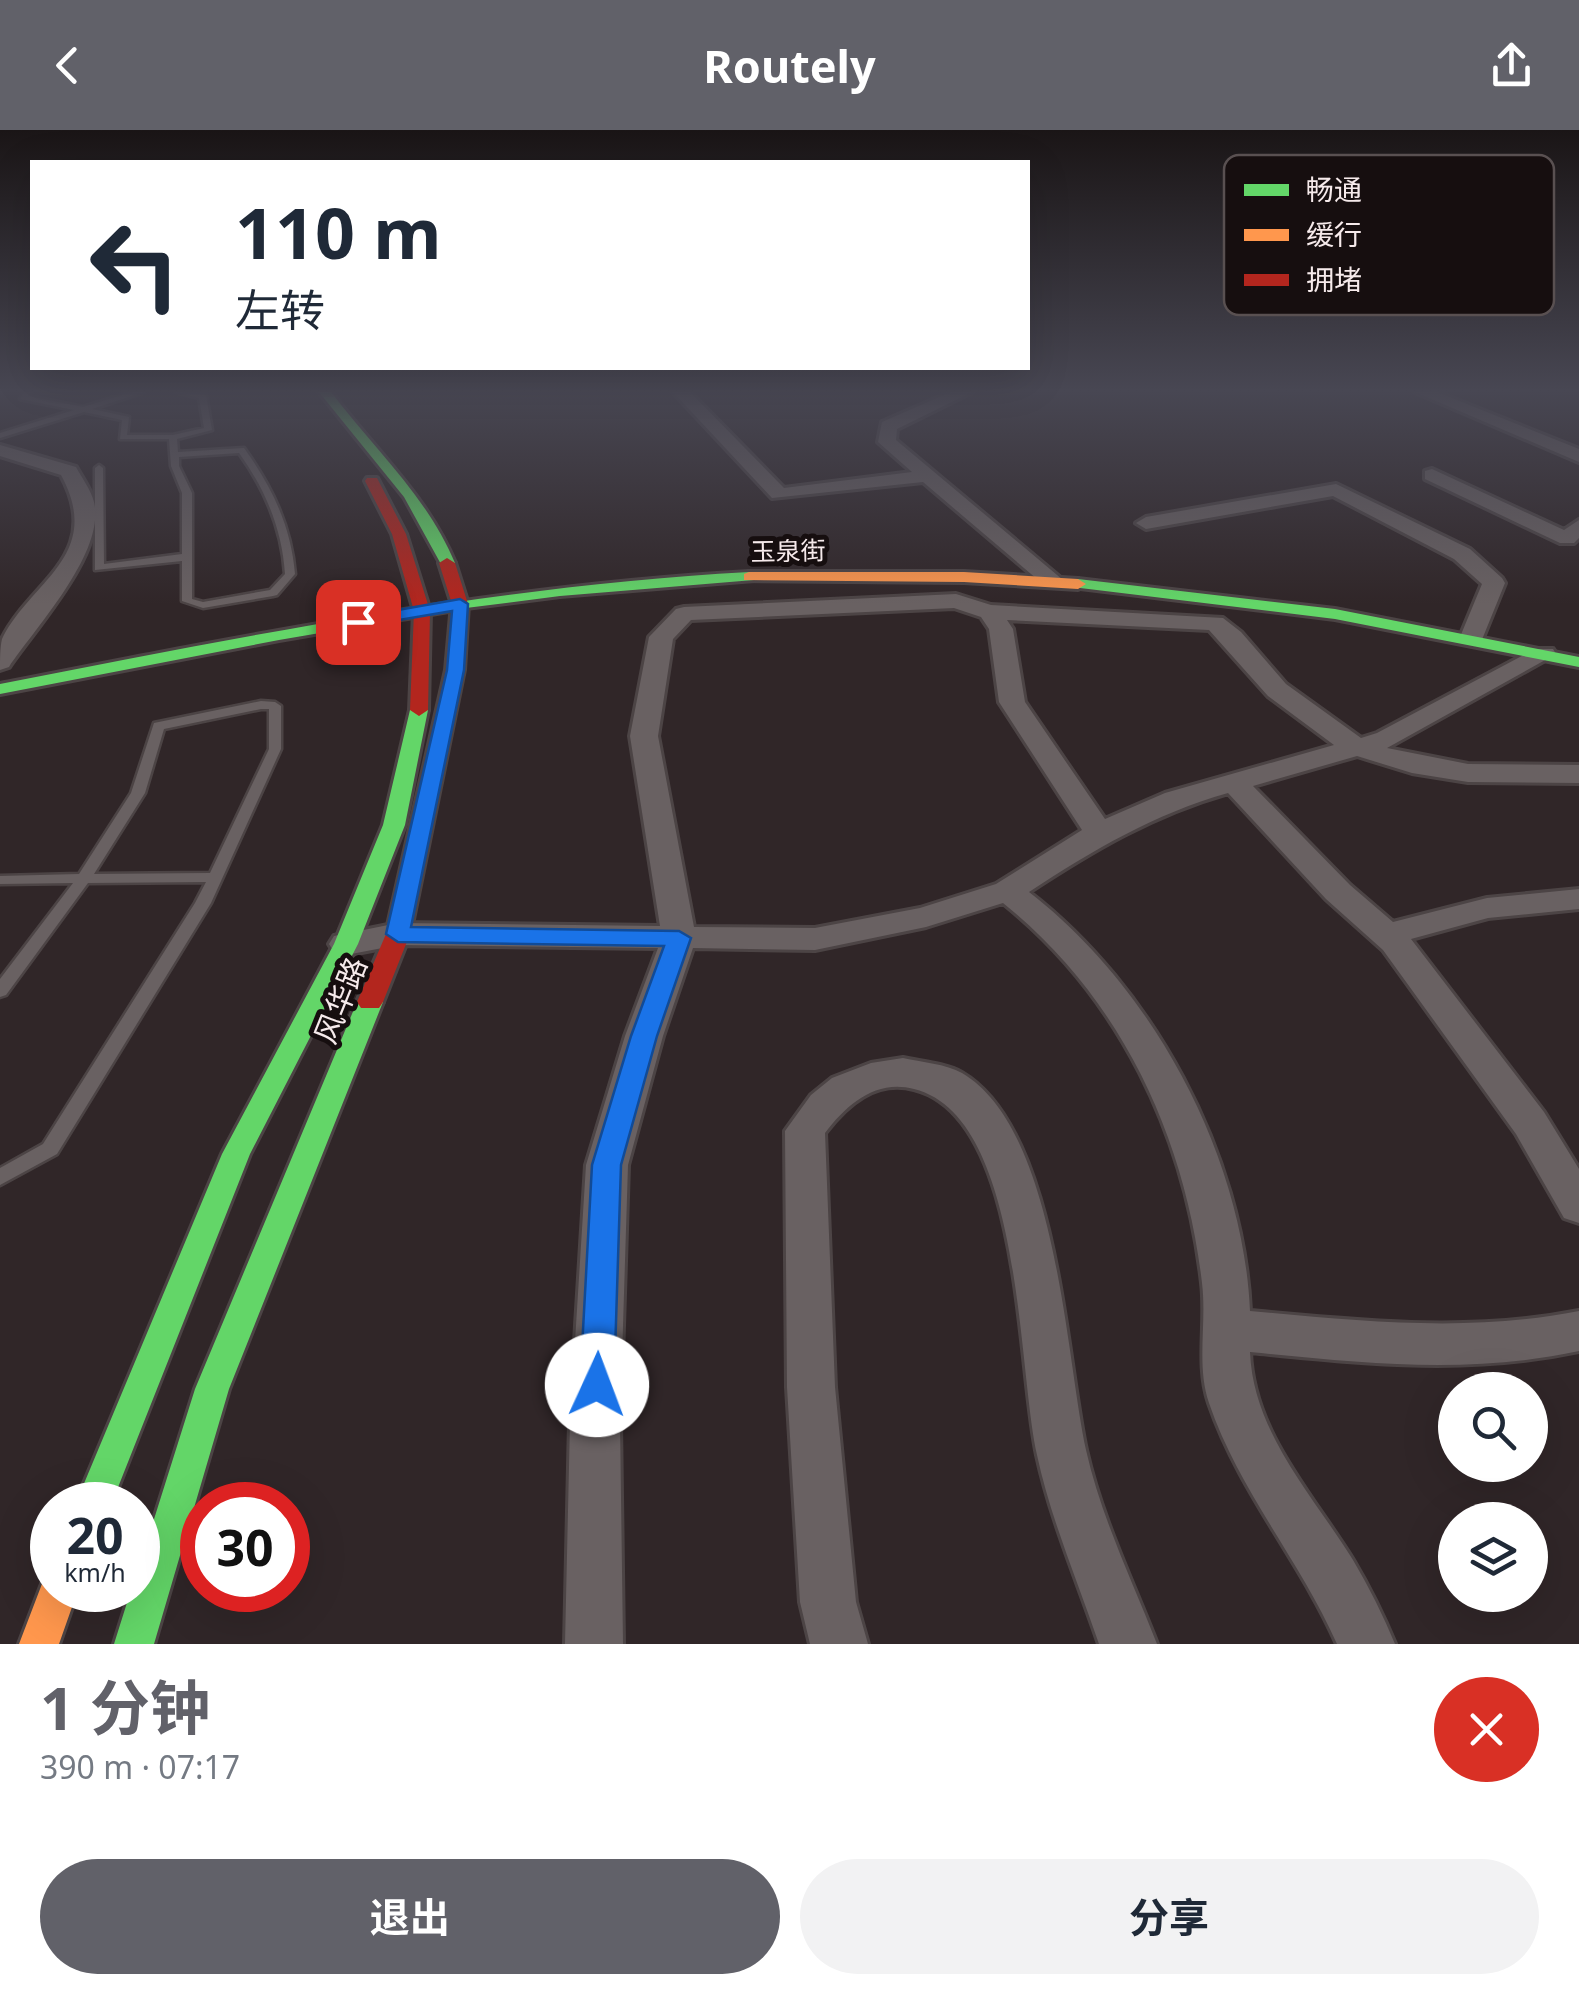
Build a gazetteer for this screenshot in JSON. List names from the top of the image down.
{
  "streets": {
    "street": ["玉泉街", "风华路"]
  },
  "crossings": [
    ["玉泉街", "风华路"]
  ],
  "legend": ["畅通", "缓行", "拥堵"],
  "page": {
    "header": "Routely",
    "turn": ["110 m", "左转"],
    "speed": "20 km/h",
    "limit": "30",
    "heading": ["1 分钟", "390 m · 07:17"],
    "buttons": ["退出", "分享"]
  }
}
